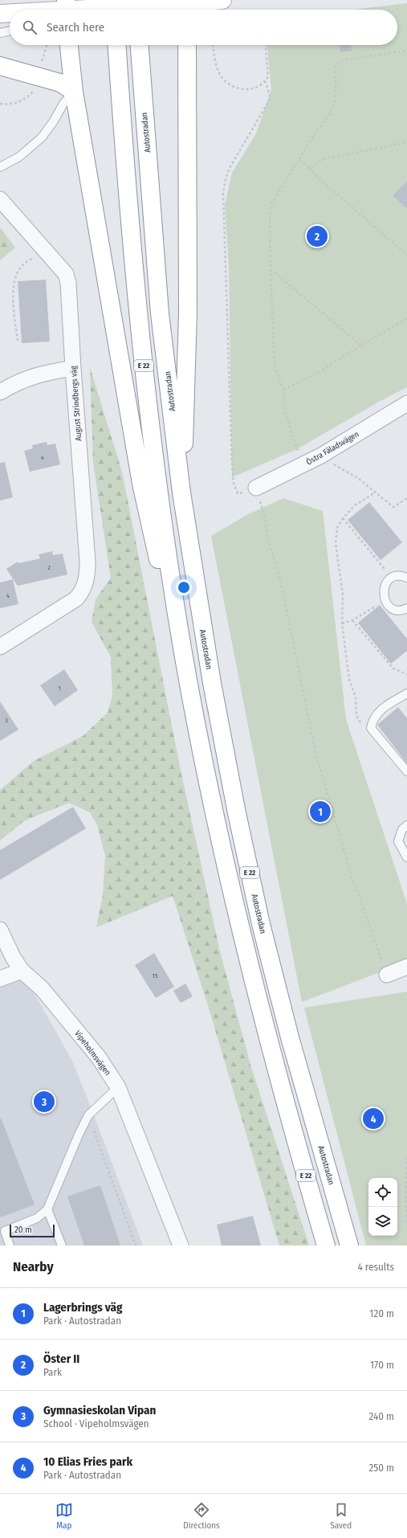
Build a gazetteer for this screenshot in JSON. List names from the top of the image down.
{
  "streets": {
    "main road": ["Autostradan", "E 22"],
    "street": ["August Strindbergs väg", "Östra Fäladsvägen", "Vipeholmsvägen"]
  },
  "house_numbers": [
    "4",
    "2",
    "4",
    "1",
    "3",
    "15"
  ],
  "scale_bar": "20 m",
  "page": {
    "search": "Search here",
    "pins": [
      "2",
      "1",
      "3",
      "4"
    ],
    "scale": "20 m",
    "heading": ["Nearby", "4 results"],
    "list": [
      {
        "mark": "1",
        "name": "Lagerbrings väg",
        "note": "Park · Autostradan",
        "value": "120 m"
      },
      {
        "mark": "2",
        "name": "Öster II",
        "note": "Park",
        "value": "170 m"
      },
      {
        "mark": "3",
        "name": "Gymnasieskolan Vipan",
        "note": "School · Vipeholmsvägen",
        "value": "240 m"
      },
      {
        "mark": "4",
        "name": "10 Elias Fries park",
        "note": "Park · Autostradan",
        "value": "250 m"
      }
    ],
    "nav": ["Map", "Directions", "Saved"]
  }
}
